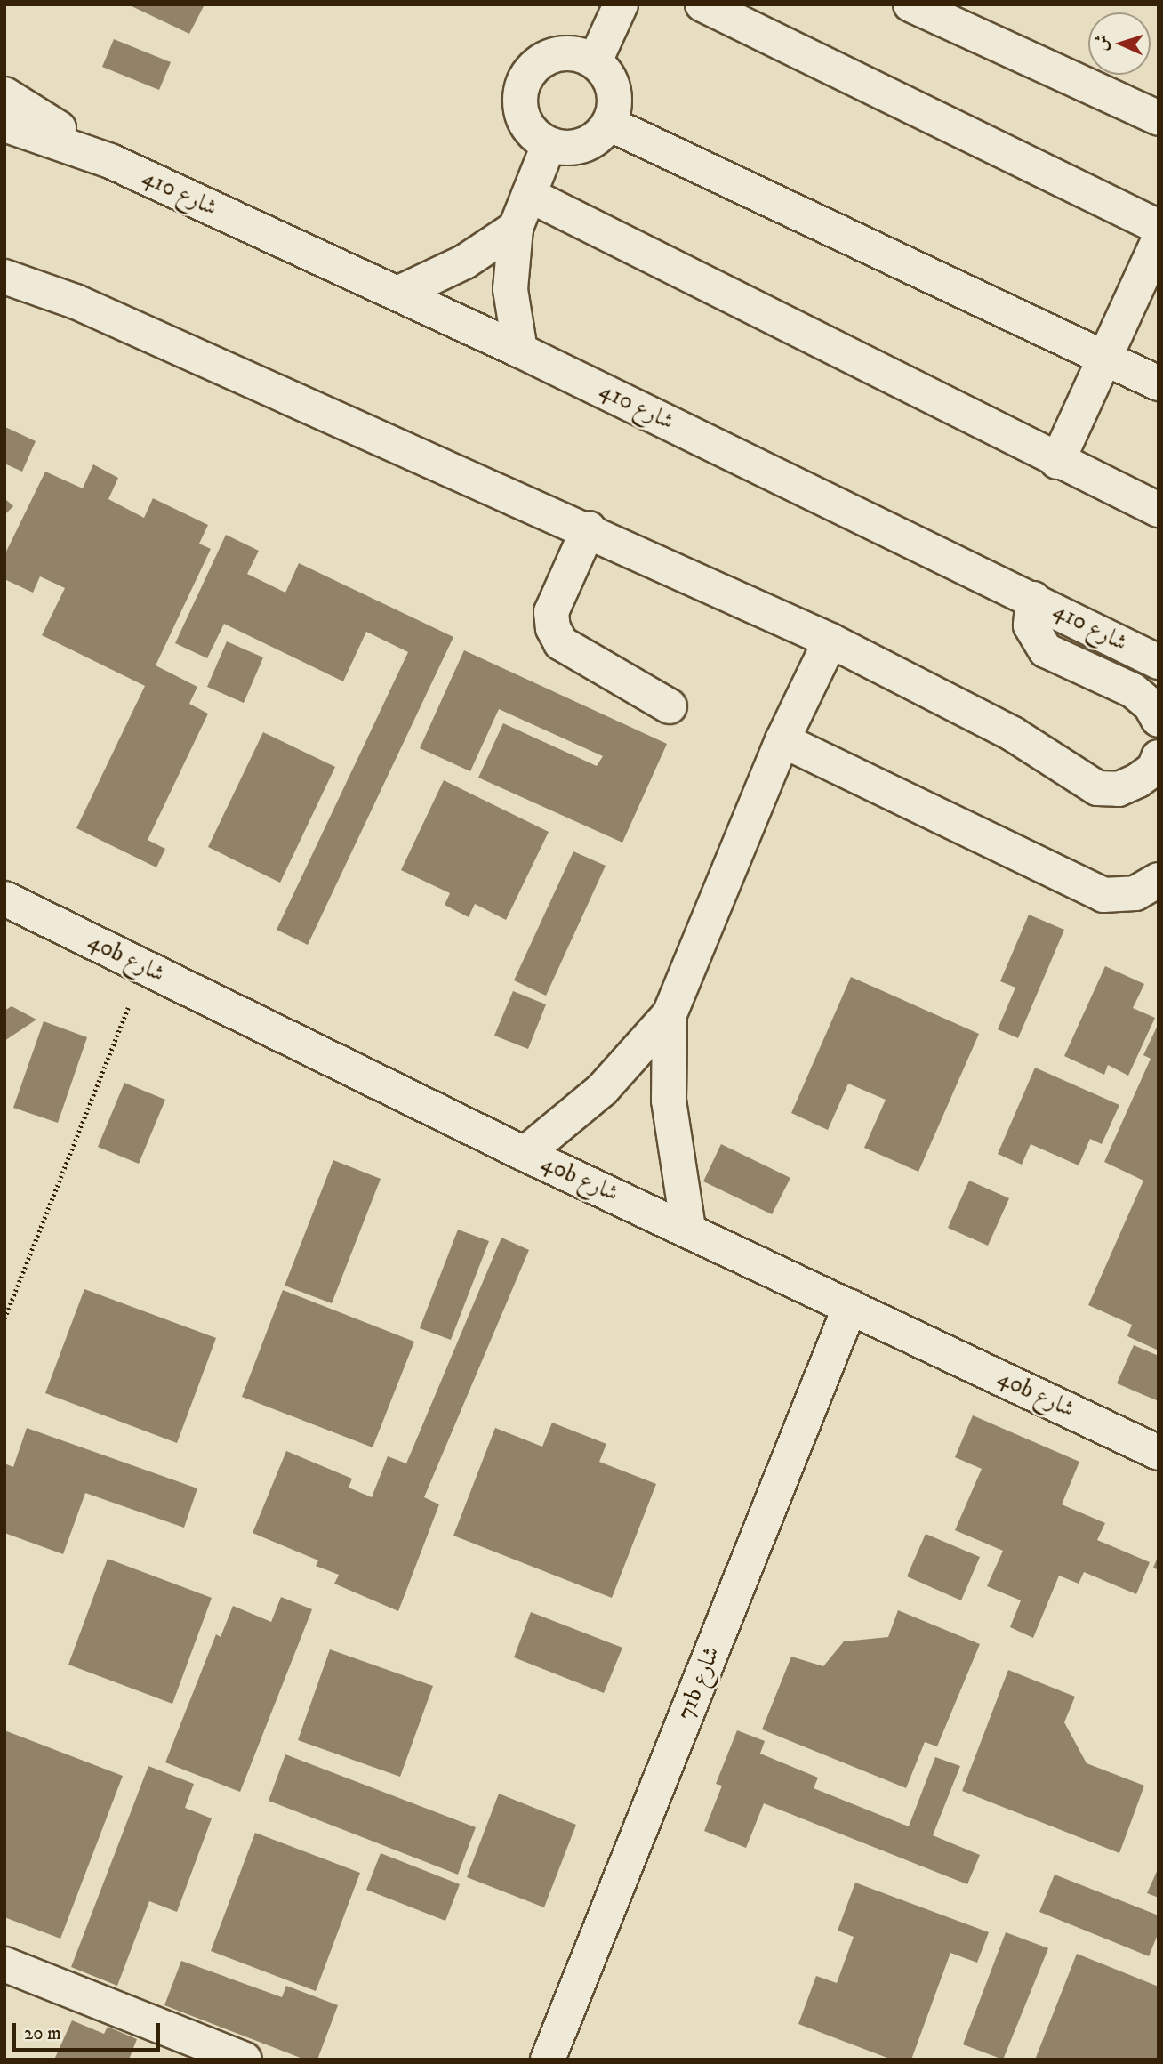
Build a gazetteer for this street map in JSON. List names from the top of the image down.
{
  "streets": {
    "street": ["شارع 410", "40b شارع", "71b شارع"]
  },
  "crossings": [
    ["40b شارع", "71b شارع"]
  ],
  "scale_bar": "20 m",
  "north": "left"
}
